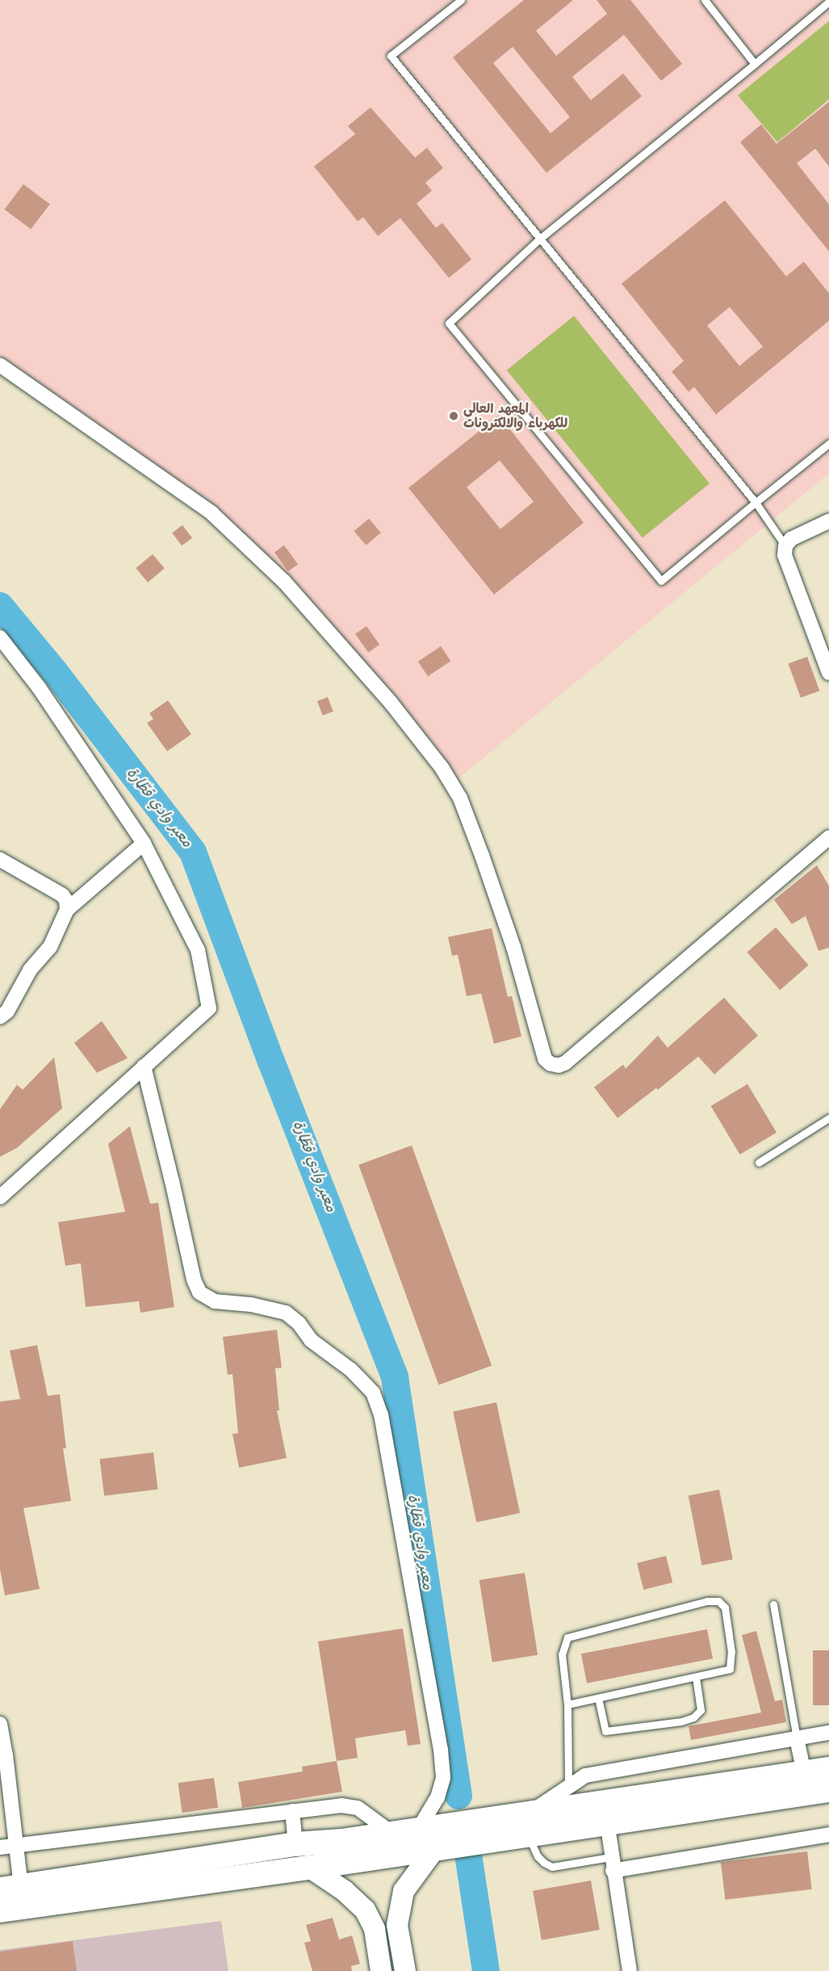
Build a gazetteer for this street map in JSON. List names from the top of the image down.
{
  "water": ["معبر وادي قطّارة"],
  "places": ["المعهد العالي للكهرباء والالكترونات"]
}
